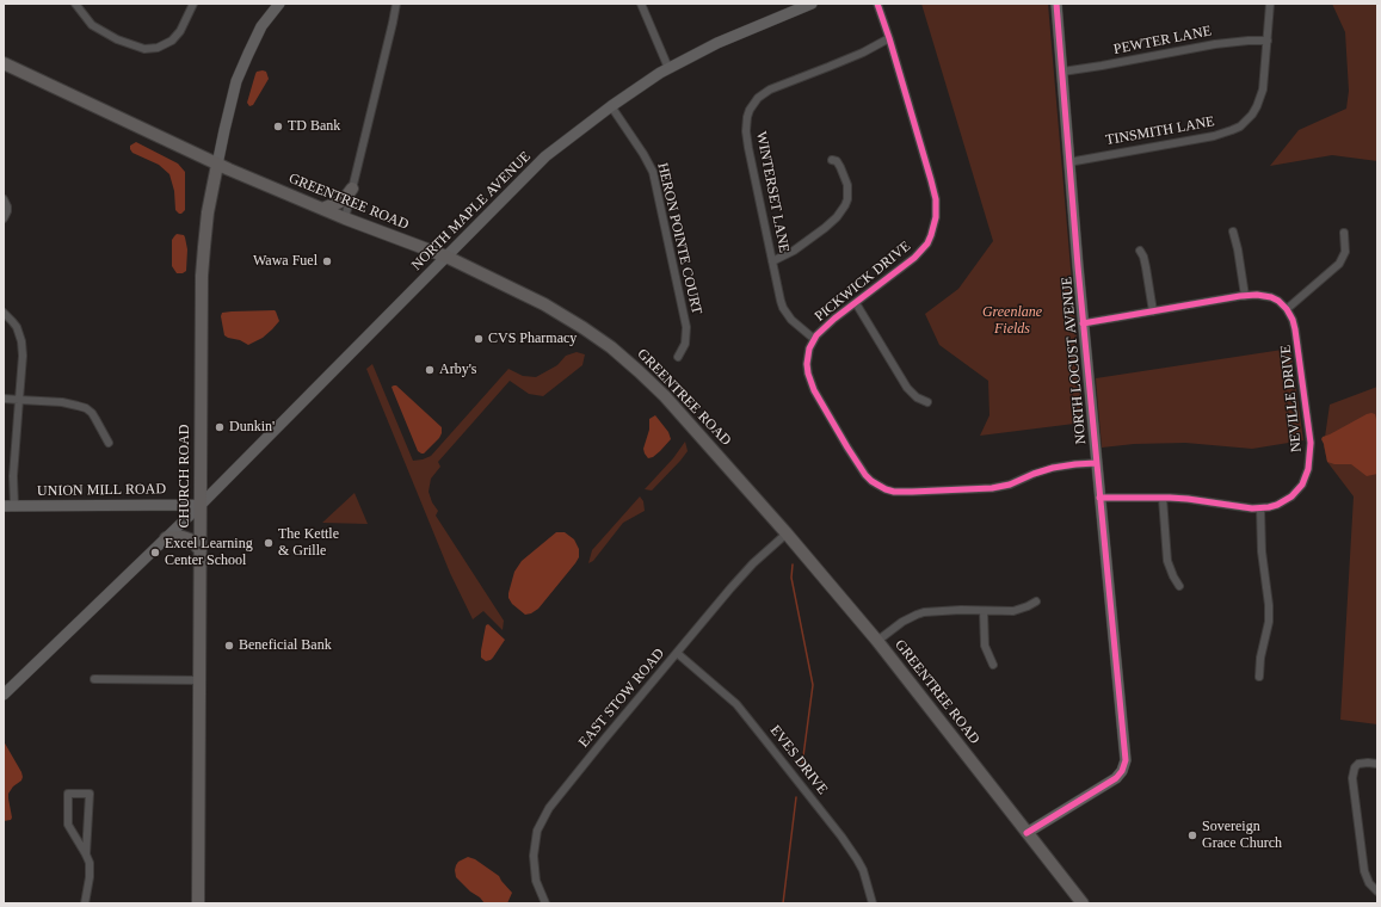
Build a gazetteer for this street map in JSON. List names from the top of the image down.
{
  "streets": {
    "main road": ["GREENTREE ROAD", "CHURCH ROAD"],
    "street": [
      "PEWTER LANE",
      "TINSMITH LANE",
      "WINTERSET LANE",
      "NORTH MAPLE AVENUE",
      "HERON POINTE COURT",
      "PICKWICK DRIVE",
      "NORTH LOCUST AVENUE",
      "NEVILLE DRIVE",
      "UNION MILL ROAD",
      "EAST STOW ROAD",
      "EVES DRIVE"
    ]
  },
  "crossings": [
    ["PEWTER LANE", "TINSMITH LANE"],
    ["PEWTER LANE", "NORTH LOCUST AVENUE"],
    ["TINSMITH LANE", "NORTH LOCUST AVENUE"],
    ["WINTERSET LANE", "PICKWICK DRIVE"],
    ["GREENTREE ROAD", "NORTH MAPLE AVENUE"],
    ["GREENTREE ROAD", "NORTH LOCUST AVENUE"],
    ["GREENTREE ROAD", "CHURCH ROAD"],
    ["GREENTREE ROAD", "EAST STOW ROAD"],
    ["NORTH MAPLE AVENUE", "HERON POINTE COURT"],
    ["NORTH MAPLE AVENUE", "CHURCH ROAD"],
    ["NORTH MAPLE AVENUE", "UNION MILL ROAD"],
    ["PICKWICK DRIVE", "NORTH LOCUST AVENUE"],
    ["NORTH LOCUST AVENUE", "NEVILLE DRIVE"],
    ["CHURCH ROAD", "UNION MILL ROAD"],
    ["EAST STOW ROAD", "EVES DRIVE"]
  ],
  "parks": ["Greenlane Fields"],
  "places": [
    "TD Bank",
    "Wawa Fuel",
    "CVS Pharmacy",
    "Arby's",
    "Dunkin'",
    "The Kettle & Grille",
    "Excel Learning Center School",
    "Beneficial Bank",
    "Sovereign Grace Church"
  ]
}
